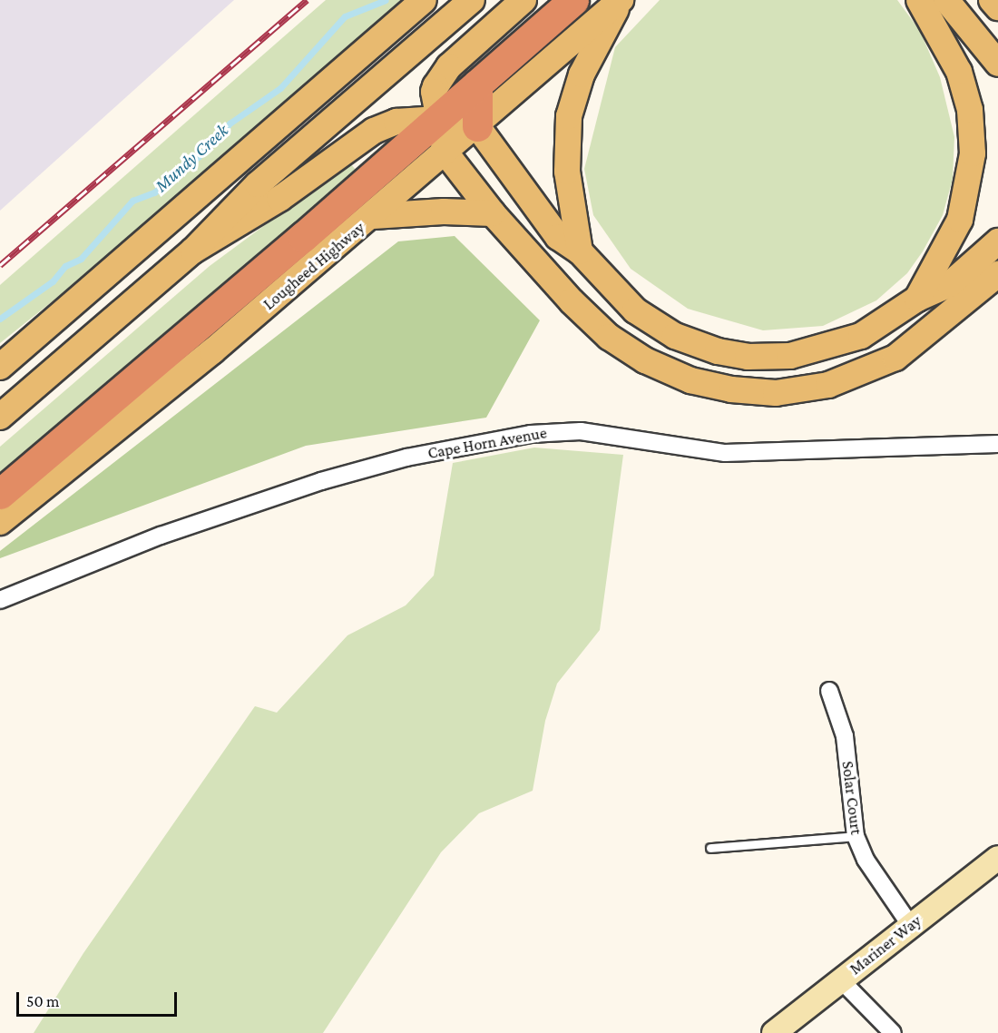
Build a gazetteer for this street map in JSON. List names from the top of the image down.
{
  "streets": {
    "main road": ["Lougheed Highway", "Mariner Way"],
    "street": ["Cape Horn Avenue", "Solar Court"]
  },
  "crossings": [
    ["Solar Court", "Mariner Way"]
  ],
  "water": ["Mundy Creek"],
  "scale_bar": "50 m"
}
